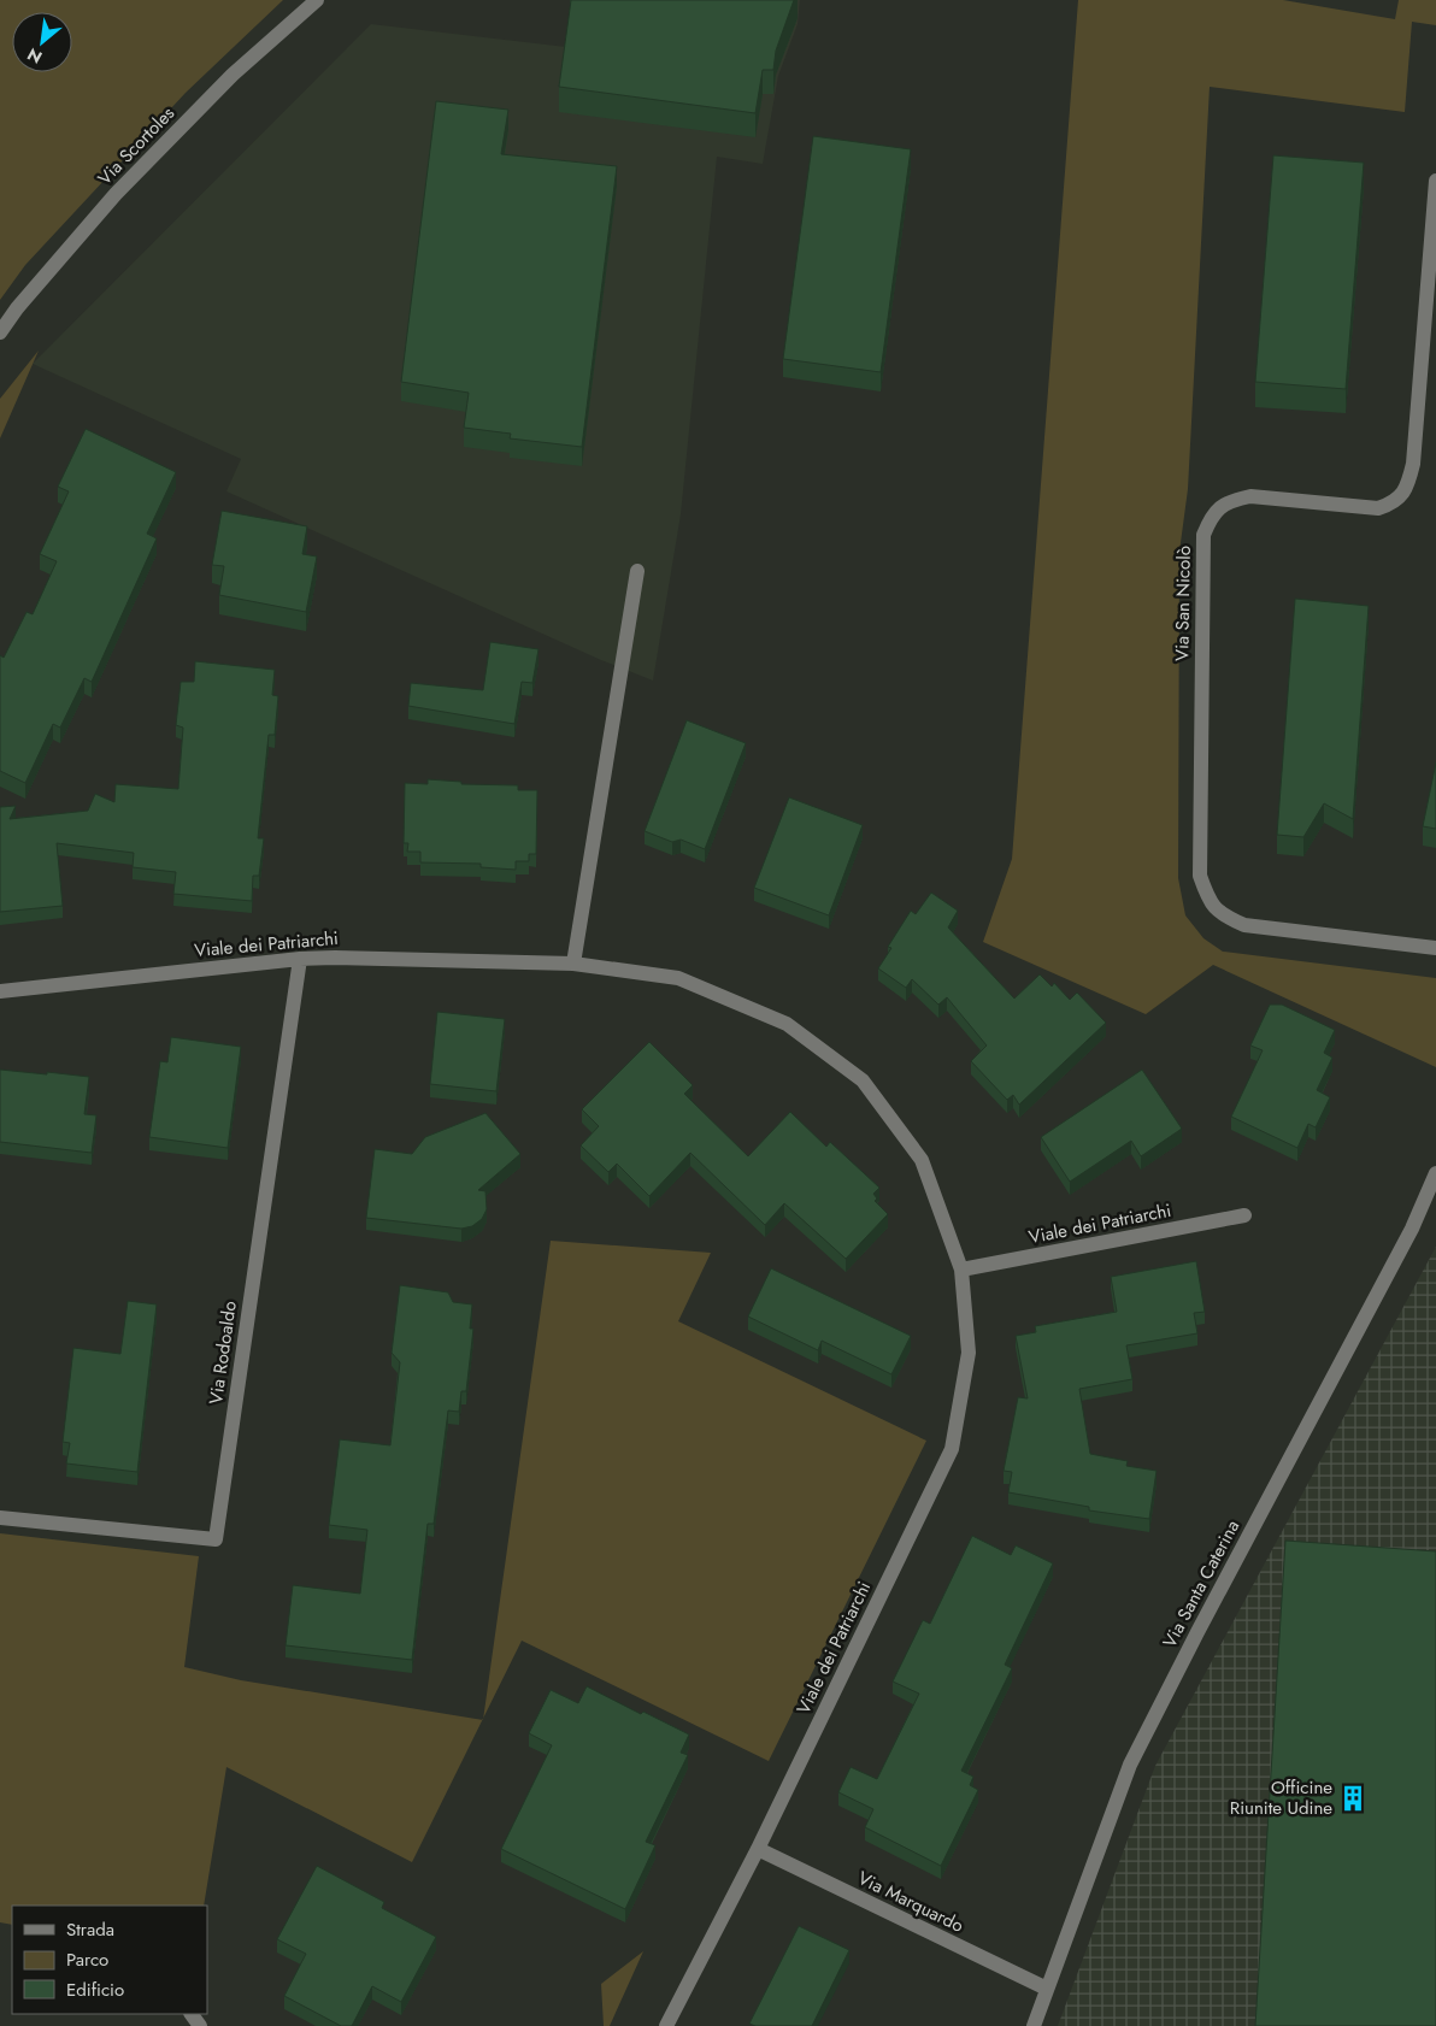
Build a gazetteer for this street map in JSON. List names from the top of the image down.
{
  "streets": {
    "street": [
      "Via Scortoles",
      "Via San Nicolò",
      "Viale dei Patriarchi",
      "Via Rodoaldo",
      "Via Santa Caterina",
      "Via Marquardo"
    ]
  },
  "crossings": [
    ["Viale dei Patriarchi", "Via Rodoaldo"],
    ["Viale dei Patriarchi", "Via Marquardo"],
    ["Via Santa Caterina", "Via Marquardo"]
  ],
  "places": {
    "building": ["Officine Riunite Udine"]
  },
  "legend": ["Strada", "Parco", "Edificio"],
  "north": "bottom left"
}
